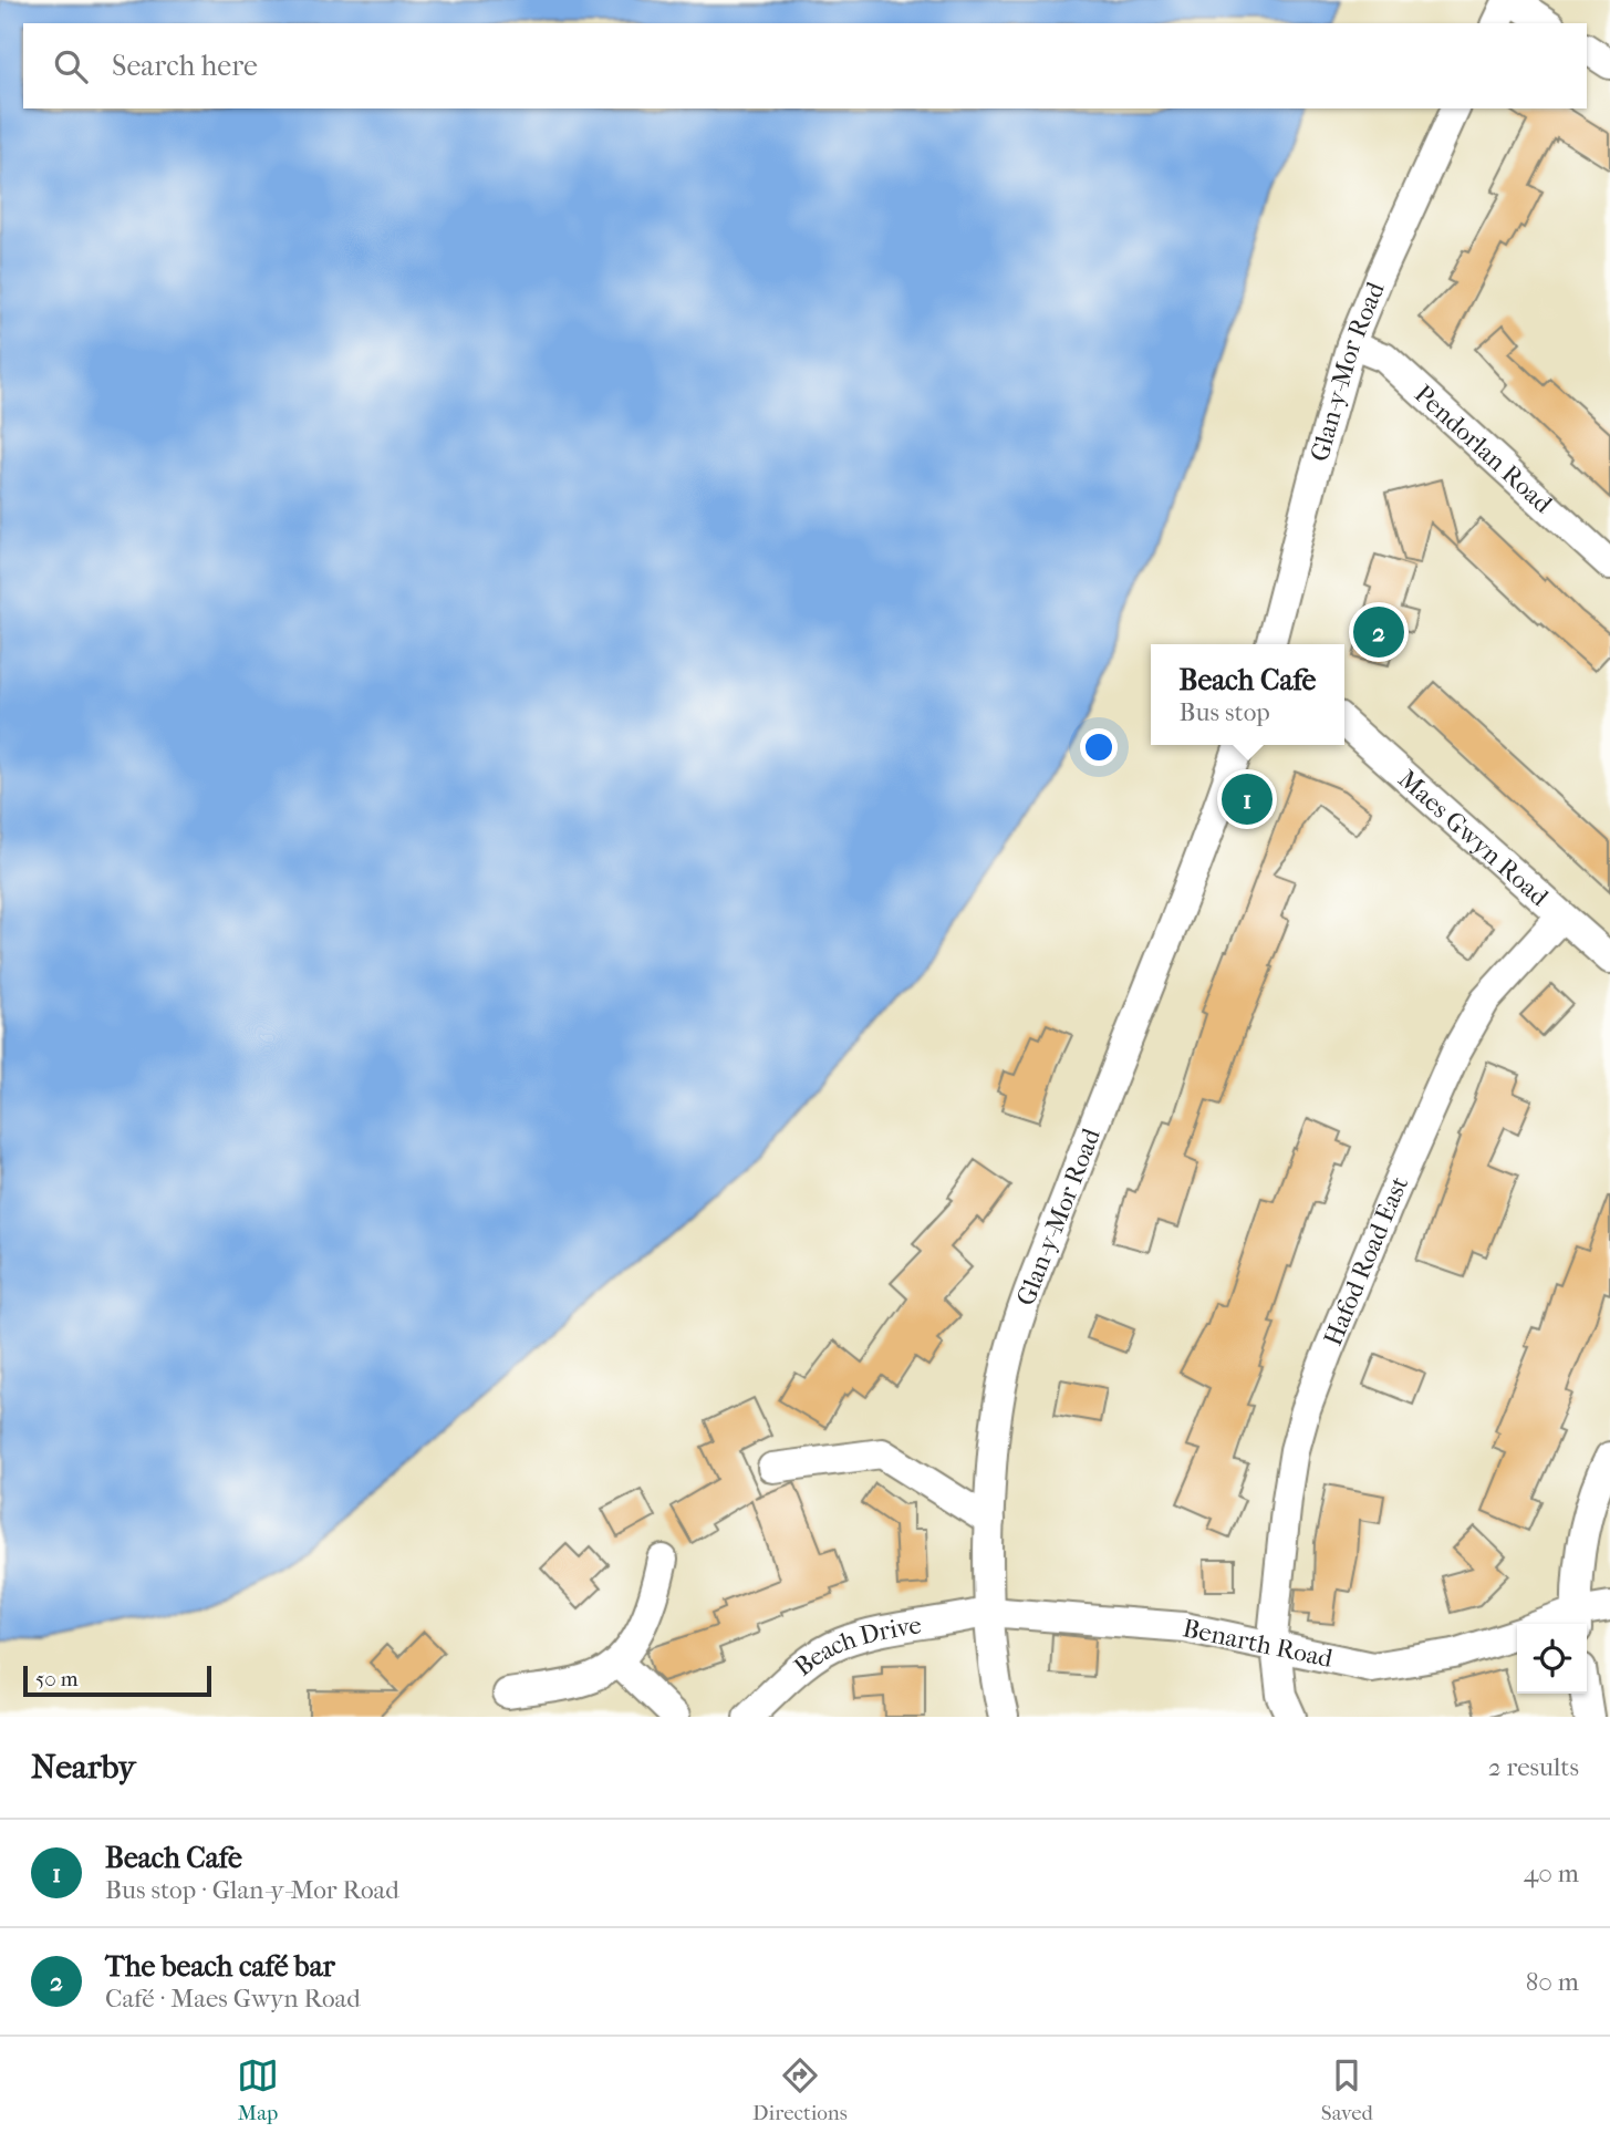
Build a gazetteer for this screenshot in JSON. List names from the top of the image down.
{
  "streets": {
    "street": [
      "Glan-y-Mor Road",
      "Pendorlan Road",
      "Maes Gwyn Road",
      "Hafod Road East",
      "Benarth Road",
      "Beach Drive"
    ]
  },
  "crossings": [
    ["Glan-y-Mor Road", "Pendorlan Road"],
    ["Glan-y-Mor Road", "Benarth Road"],
    ["Glan-y-Mor Road", "Beach Drive"],
    ["Maes Gwyn Road", "Hafod Road East"],
    ["Hafod Road East", "Benarth Road"],
    ["Benarth Road", "Beach Drive"]
  ],
  "scale_bar": "50 m",
  "page": {
    "search": "Search here",
    "pins": ["2", "1"],
    "popup": ["Beach Cafe", "Bus stop"],
    "scale": "50 m",
    "heading": ["Nearby", "2 results"],
    "list": [
      {
        "mark": "1",
        "name": "Beach Cafe",
        "note": "Bus stop · Glan-y-Mor Road",
        "value": "40 m"
      },
      {
        "mark": "2",
        "name": "The beach café bar",
        "note": "Café · Maes Gwyn Road",
        "value": "80 m"
      }
    ],
    "nav": ["Map", "Directions", "Saved"]
  }
}
